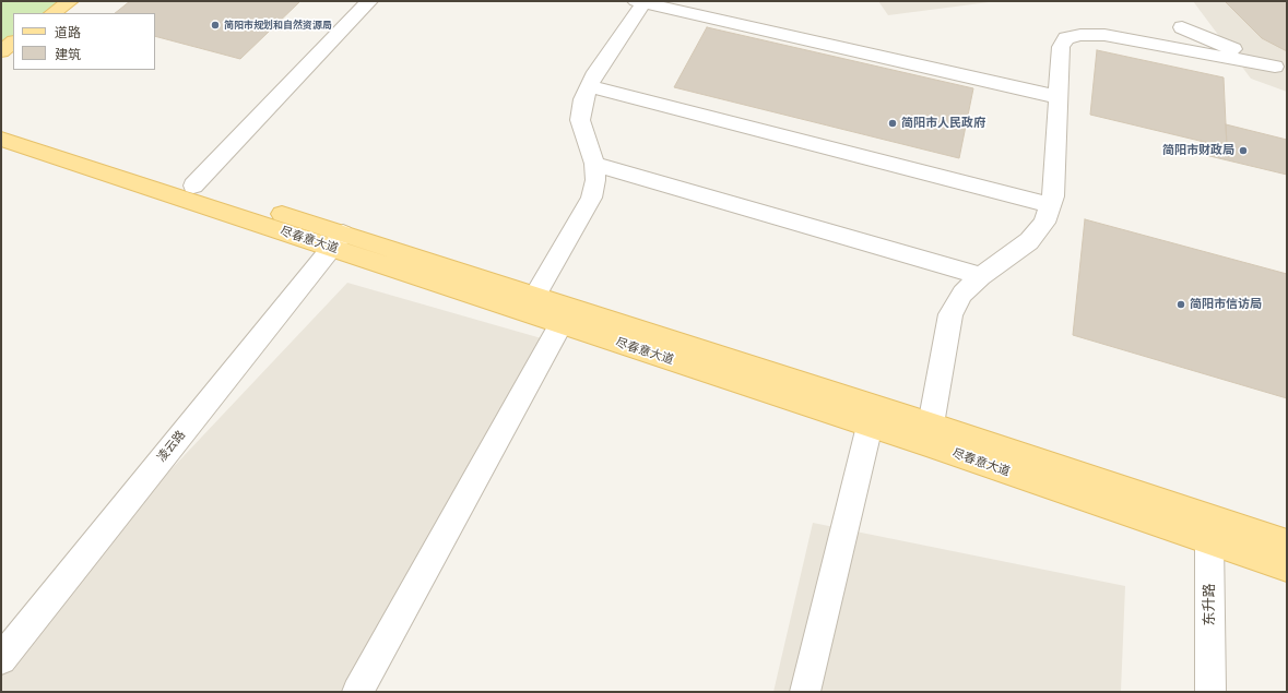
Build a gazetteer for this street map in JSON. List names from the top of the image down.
{
  "streets": {
    "main road": ["尽春意大道"],
    "street": ["凌云路", "东升路"]
  },
  "crossings": [
    ["尽春意大道", "凌云路"],
    ["尽春意大道", "东升路"]
  ],
  "places": [
    "简阳市规划和自然资源局",
    "简阳市人民政府",
    "简阳市财政局",
    "简阳市信访局"
  ],
  "legend": ["道路", "建筑"]
}
